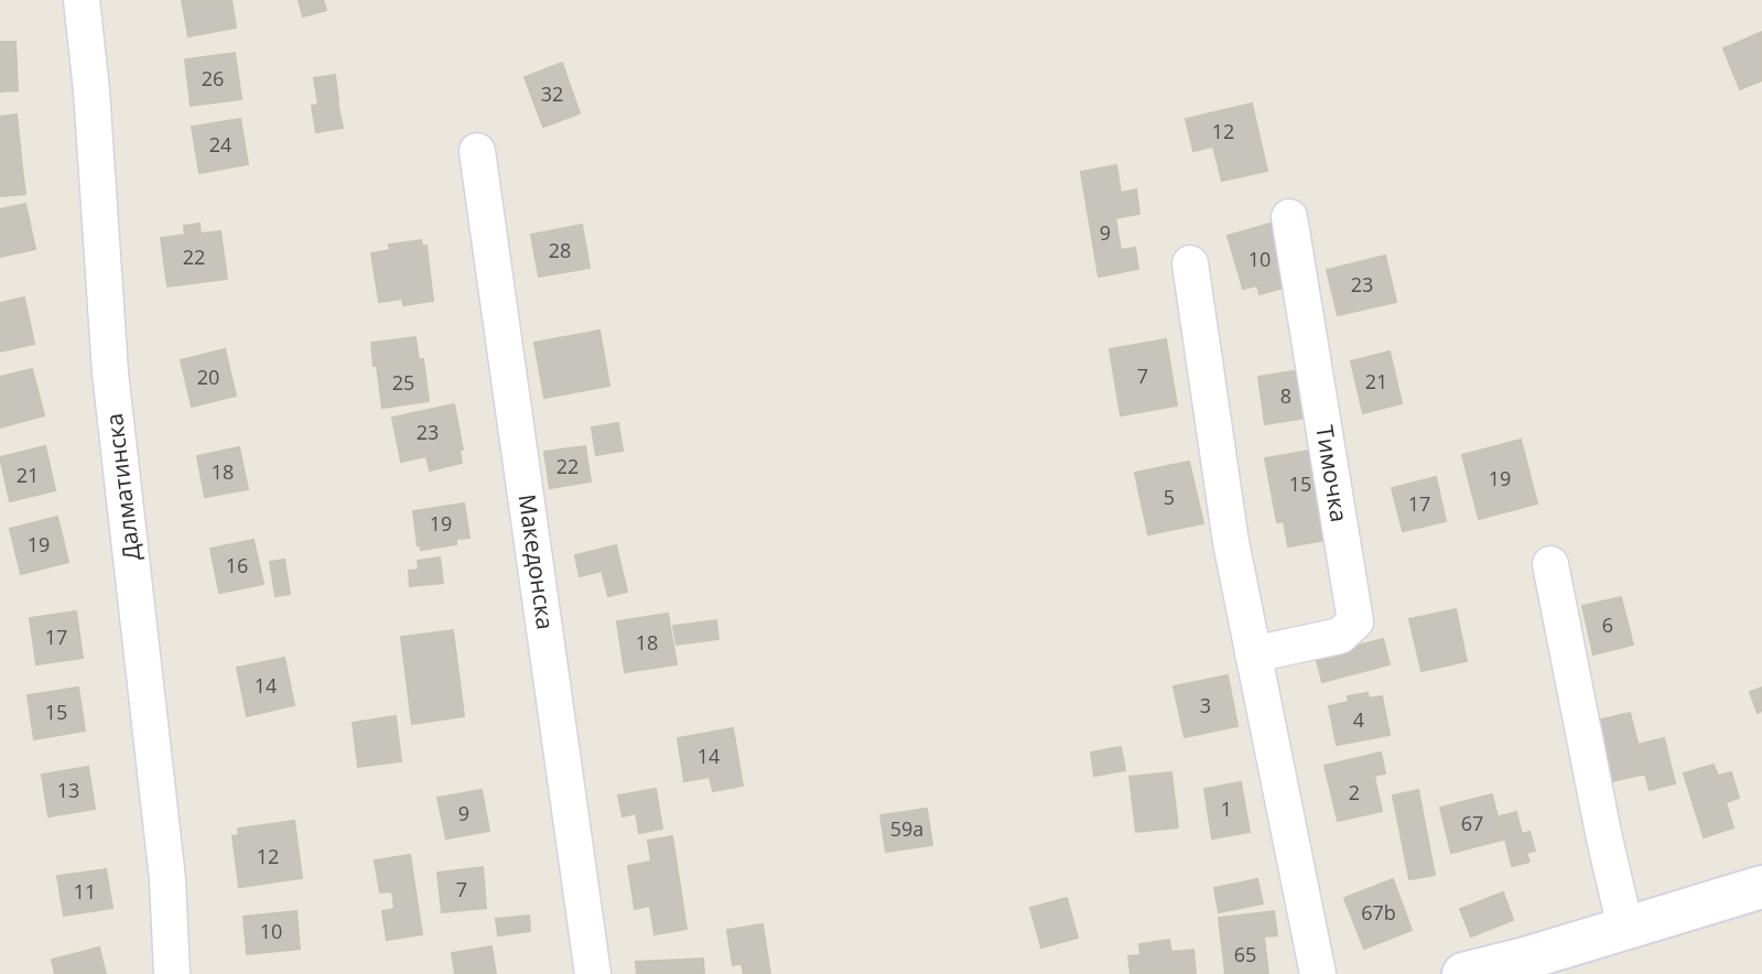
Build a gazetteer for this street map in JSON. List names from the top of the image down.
{
  "streets": {
    "street": ["Тимочка", "Далматинска", "Македонска"]
  },
  "house_numbers": [
    "26",
    "32",
    "12",
    "24",
    "9",
    "28",
    "22",
    "10",
    "23",
    "7",
    "20",
    "21",
    "25",
    "8",
    "23",
    "22",
    "18",
    "21",
    "19",
    "15",
    "5",
    "17",
    "19",
    "19",
    "16",
    "6",
    "17",
    "18",
    "14",
    "3",
    "15",
    "4",
    "14",
    "13",
    "2",
    "1",
    "9",
    "67",
    "59a",
    "12",
    "7",
    "11",
    "67b",
    "10",
    "65"
  ]
}
